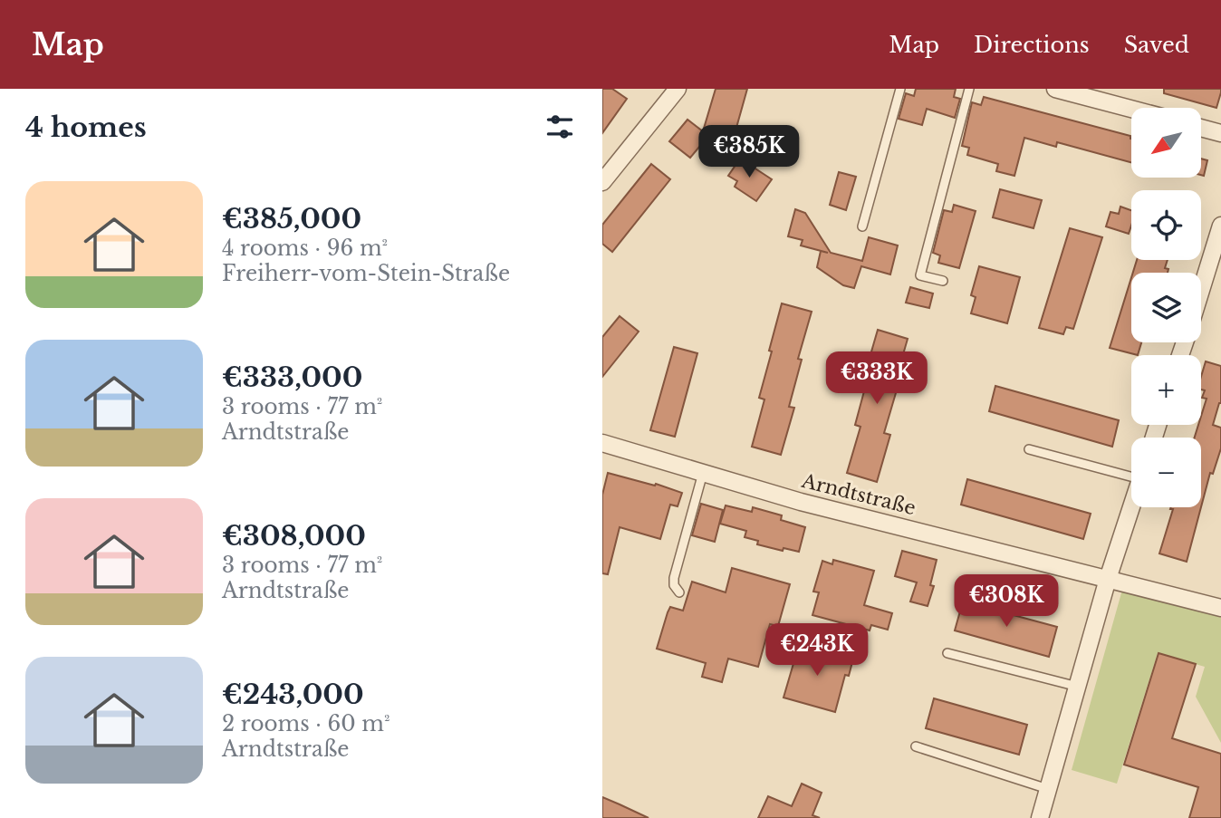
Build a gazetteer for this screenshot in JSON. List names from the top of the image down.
{
  "streets": {
    "street": ["Arndtstraße"]
  },
  "north": "bottom left",
  "page": {
    "header": "Map",
    "nav": ["Map", "Directions", "Saved"],
    "heading": "4 homes",
    "map_buttons": ["+", "−"],
    "price": [
      "€385K",
      "€333K",
      "€308K",
      "€243K"
    ],
    "list": [
      {
        "name": "€385,000",
        "note": "4 rooms · 96 m² · Freiherr-vom-Stein-Straße"
      },
      {
        "name": "€333,000",
        "note": "3 rooms · 77 m² · Arndtstraße"
      },
      {
        "name": "€308,000",
        "note": "3 rooms · 77 m² · Arndtstraße"
      },
      {
        "name": "€243,000",
        "note": "2 rooms · 60 m² · Arndtstraße"
      }
    ]
  }
}
